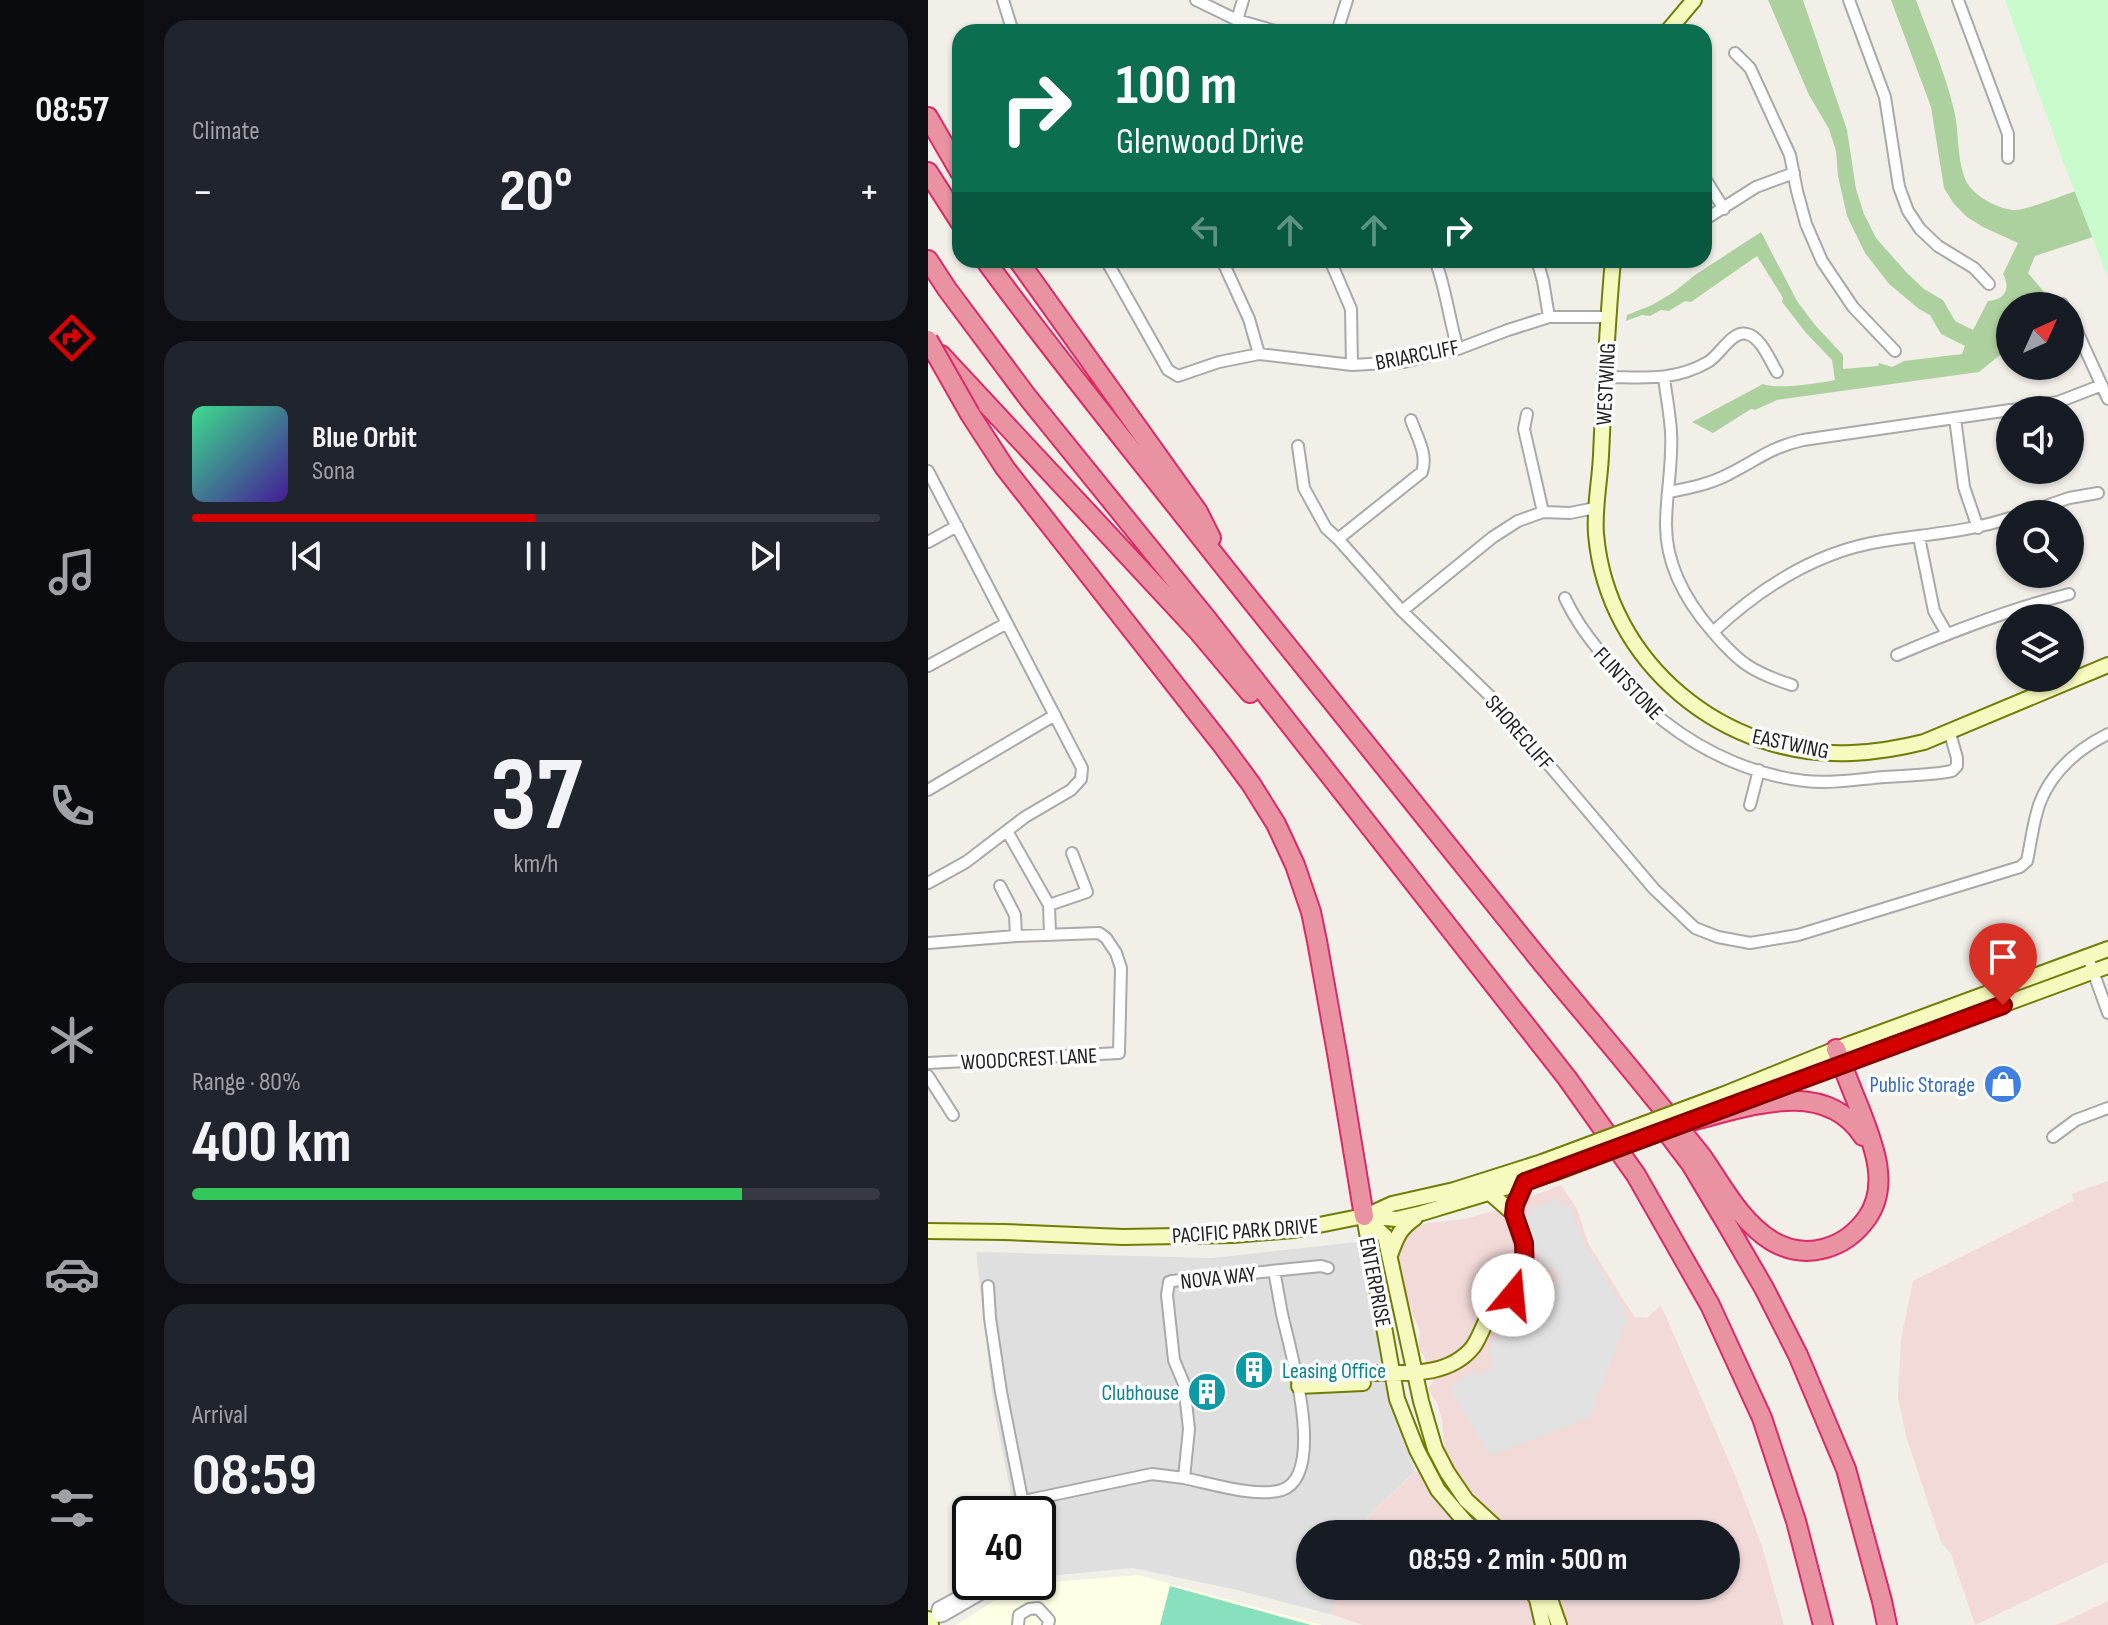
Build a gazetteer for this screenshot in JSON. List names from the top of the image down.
{
  "streets": {
    "main road": [
      "WESTWING",
      "EASTWING",
      "PACIFIC PARK DRIVE",
      "ENTERPRISE"
    ],
    "street": [
      "BRIARCLIFF",
      "FLINTSTONE",
      "SHORECLIFF",
      "WOODCREST LANE",
      "NOVA WAY"
    ]
  },
  "crossings": [
    ["BRIARCLIFF", "WESTWING"],
    ["WESTWING", "EASTWING"],
    ["FLINTSTONE", "EASTWING"],
    ["PACIFIC PARK DRIVE", "ENTERPRISE"]
  ],
  "places": {
    "shop": ["Public Storage"],
    "building": ["Leasing Office", "Clubhouse"]
  },
  "north": "top right",
  "page": {
    "tabs": "08:57",
    "tile": [
      "Climate",
      ["37", "km/h"],
      ["Range · 80%", "400 km"],
      ["Arrival", "08:59"]
    ],
    "turn": ["100 m", "Glenwood Drive"],
    "heat": ["−", "20°", "+"],
    "song": ["Blue Orbit", "Sona"],
    "limit": "40",
    "trip": "08:59 · 2 min · 500 m"
  }
}
